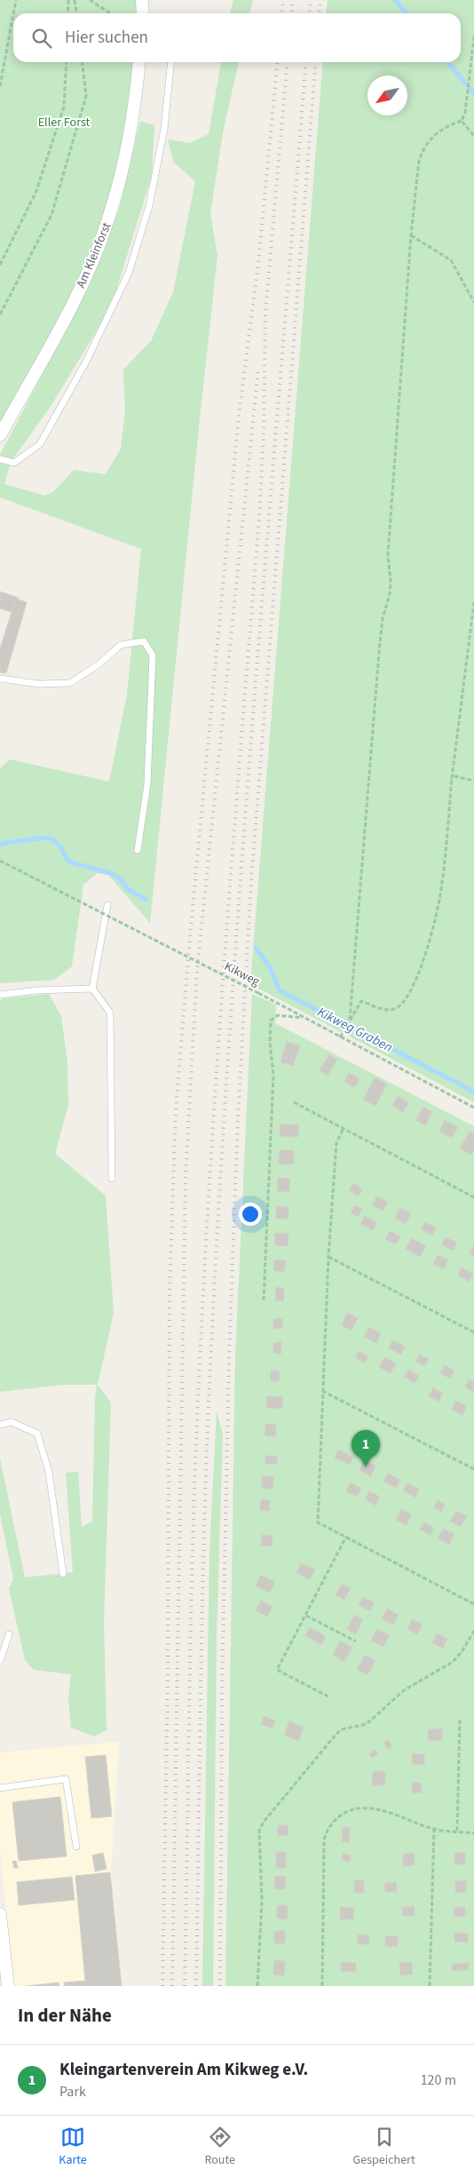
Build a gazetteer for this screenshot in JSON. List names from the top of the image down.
{
  "streets": {
    "street": ["Am Kleinforst"],
    "path": ["Kikweg"]
  },
  "water": ["Kikweg Graben"],
  "parks": ["Eller Forst"],
  "north": "bottom left",
  "page": {
    "search": "Hier suchen",
    "pins": "1",
    "heading": "In der Nähe",
    "list": [
      {
        "mark": "1",
        "name": "Kleingartenverein Am Kikweg e.V.",
        "note": "Park",
        "value": "120 m"
      }
    ],
    "nav": ["Karte", "Route", "Gespeichert"]
  }
}
